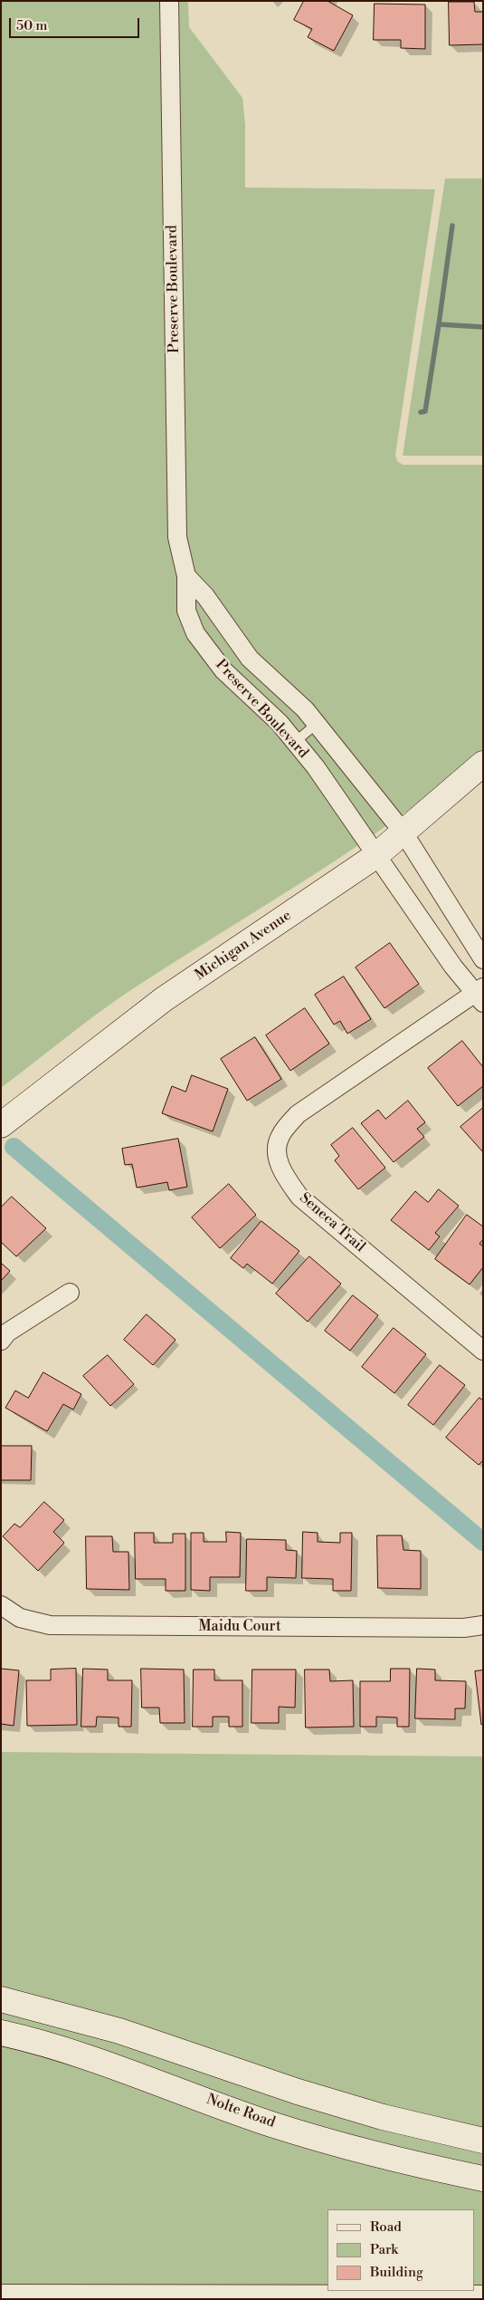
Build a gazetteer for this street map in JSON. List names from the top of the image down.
{
  "streets": {
    "street": [
      "Preserve Boulevard",
      "Michigan Avenue",
      "Seneca Trail",
      "Maidu Court",
      "Nolte Road"
    ]
  },
  "crossings": [
    ["Preserve Boulevard", "Michigan Avenue"],
    ["Preserve Boulevard", "Seneca Trail"]
  ],
  "legend": ["Road", "Park", "Building"],
  "scale_bar": "50 m"
}
